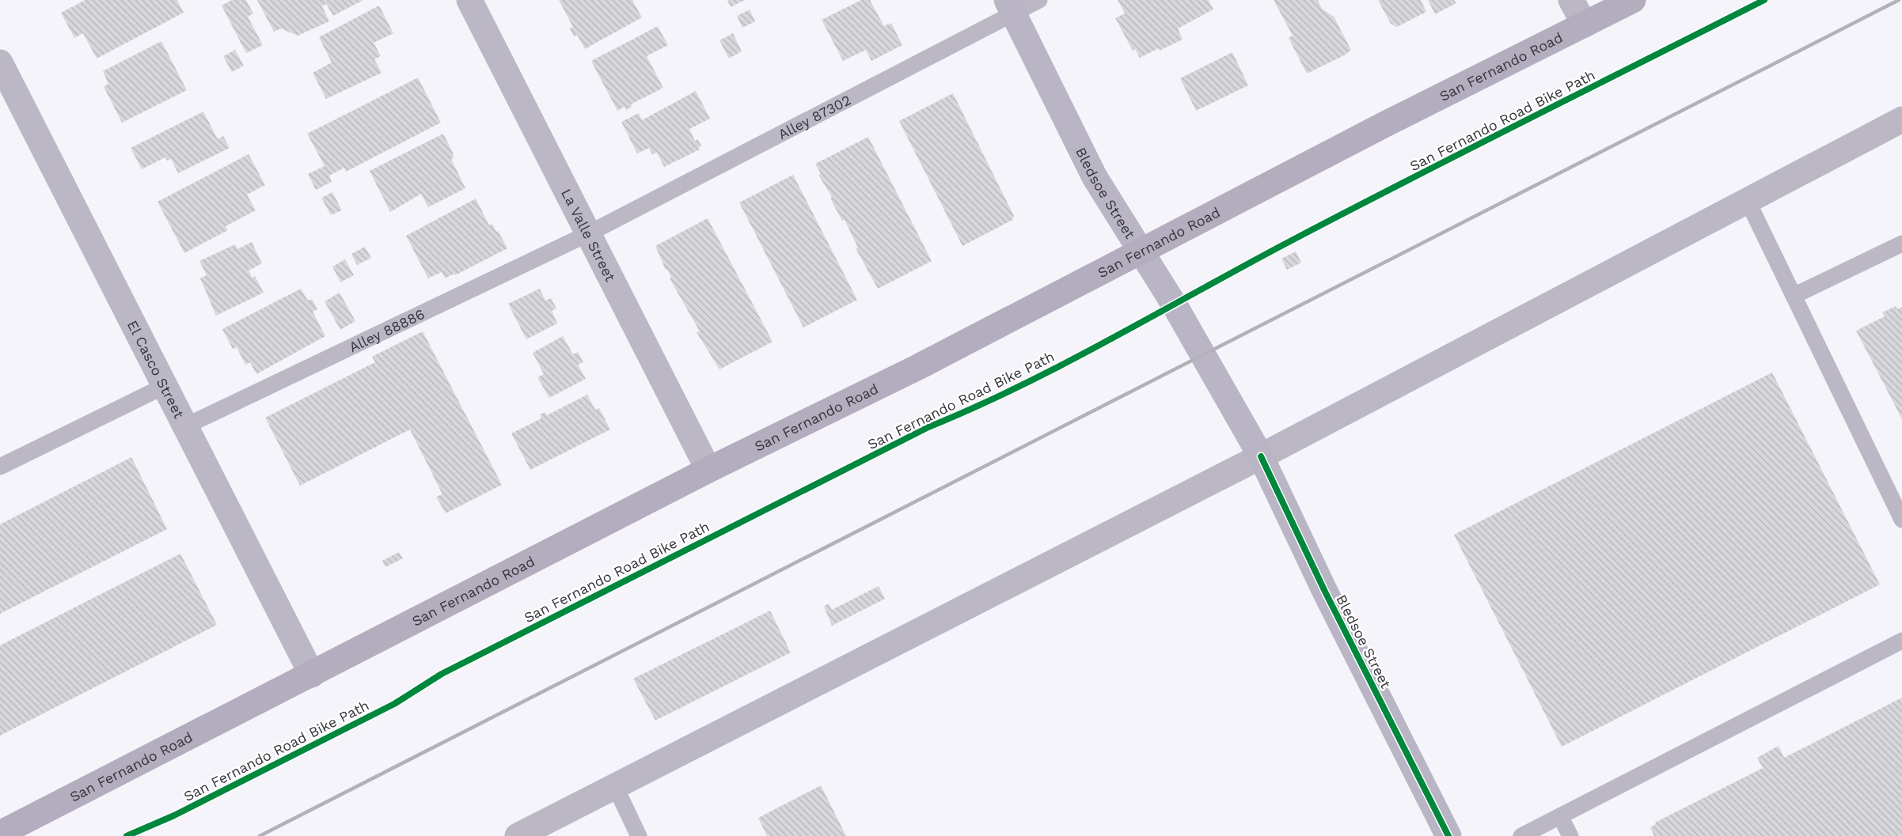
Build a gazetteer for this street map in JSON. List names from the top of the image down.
{
  "streets": {
    "main road": ["San Fernando Road"],
    "street": ["Bledsoe Street", "La Valle Street", "El Casco Street"],
    "lane": ["Alley 87302", "Alley 88886"],
    "cycle path": ["San Fernando Road Bike Path"]
  },
  "crossings": [
    ["San Fernando Road", "Bledsoe Street"],
    ["San Fernando Road", "La Valle Street"],
    ["San Fernando Road", "El Casco Street"],
    ["Alley 87302", "Bledsoe Street"],
    ["Alley 87302", "La Valle Street"],
    ["Alley 87302", "Alley 88886"],
    ["La Valle Street", "Alley 88886"],
    ["Alley 88886", "El Casco Street"]
  ]
}
